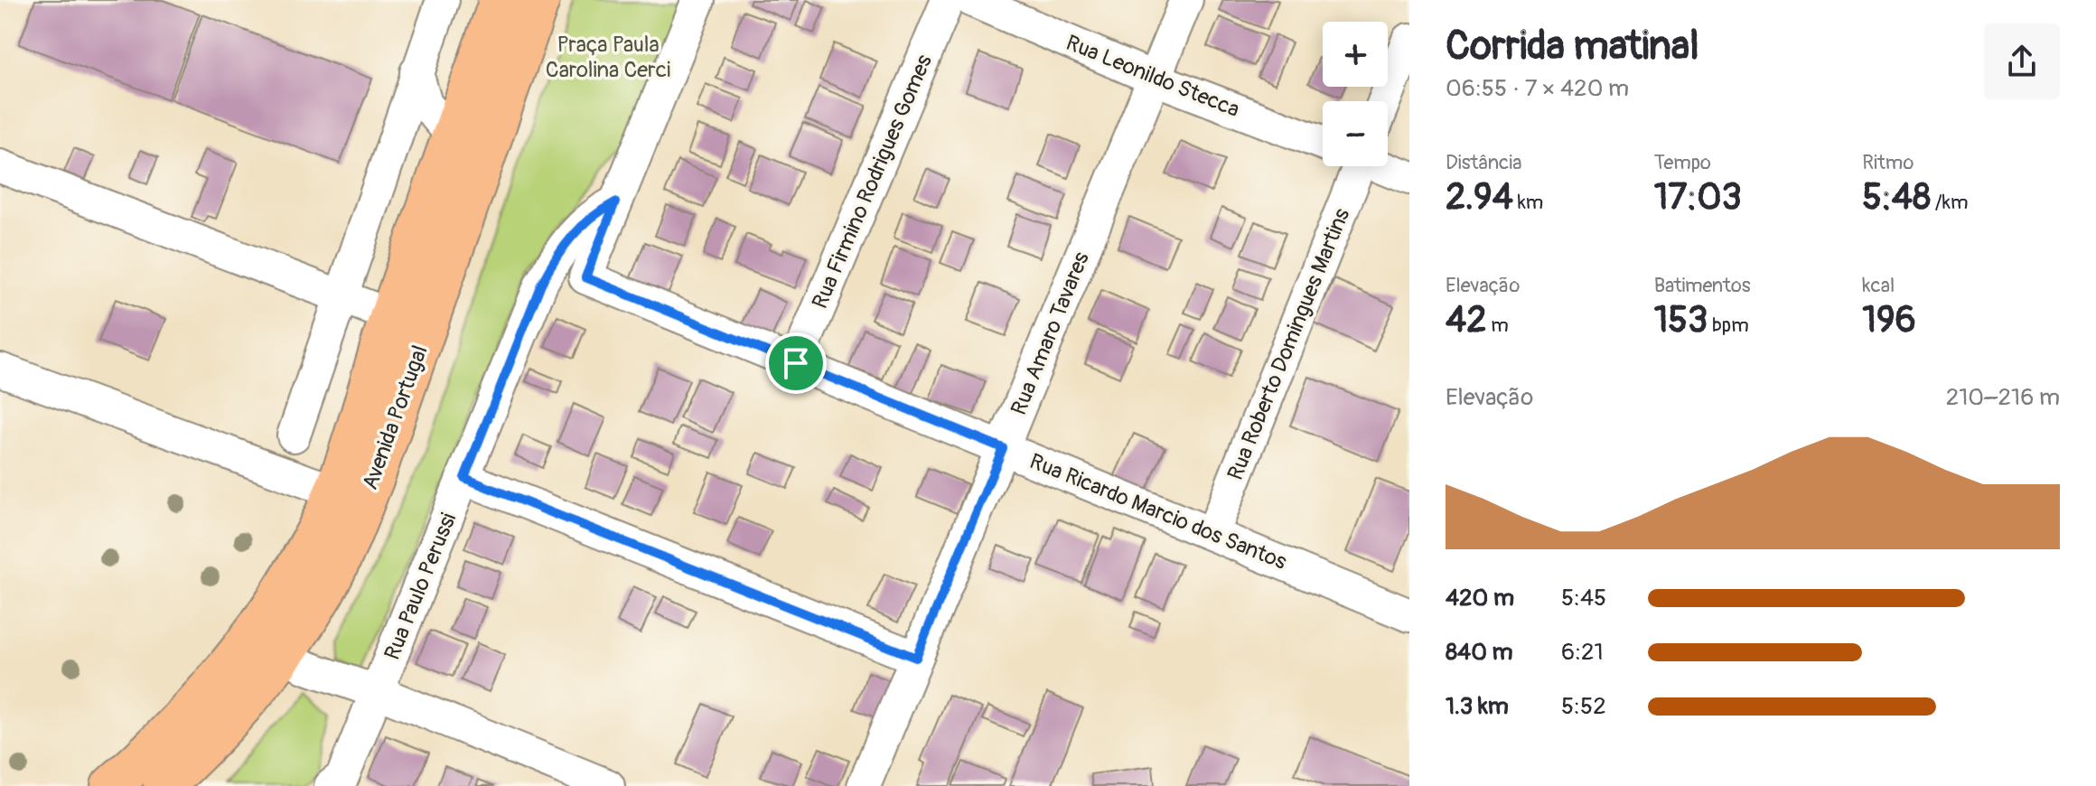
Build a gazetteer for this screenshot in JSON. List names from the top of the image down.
{
  "streets": {
    "main road": ["Avenida Portugal"],
    "street": [
      "Rua Leonildo Stecca",
      "Rua Firmino Rodrigues Gomes",
      "Rua Amaro Tavares",
      "Rua Roberto Domingues Martins",
      "Rua Ricardo Marcio dos Santos",
      "Rua Paulo Perussi"
    ]
  },
  "crossings": [
    ["Rua Leonildo Stecca", "Rua Amaro Tavares"],
    ["Rua Firmino Rodrigues Gomes", "Rua Ricardo Marcio dos Santos"],
    ["Rua Amaro Tavares", "Rua Ricardo Marcio dos Santos"],
    ["Rua Roberto Domingues Martins", "Rua Ricardo Marcio dos Santos"],
    ["Rua Ricardo Marcio dos Santos", "Rua Paulo Perussi"]
  ],
  "parks": ["Praça Paula Carolina Cerci"],
  "page": {
    "heading": ["Corrida matinal", "06:55 · 7 × 420 m"],
    "map_buttons": ["+", "−"],
    "stats": [
      ["Distância", "2.94 km"],
      ["Tempo", "17:03"],
      ["Ritmo", "5:48 /km"],
      ["Elevação", "42 m"],
      ["Batimentos", "153 bpm"],
      ["kcal", "196"]
    ],
    "chart": ["Elevação", "210–216 m"],
    "list": [
      {
        "name": "420 m",
        "note": "5:45"
      },
      {
        "name": "840 m",
        "note": "6:21"
      },
      {
        "name": "1.3 km",
        "note": "5:52"
      }
    ]
  }
}
